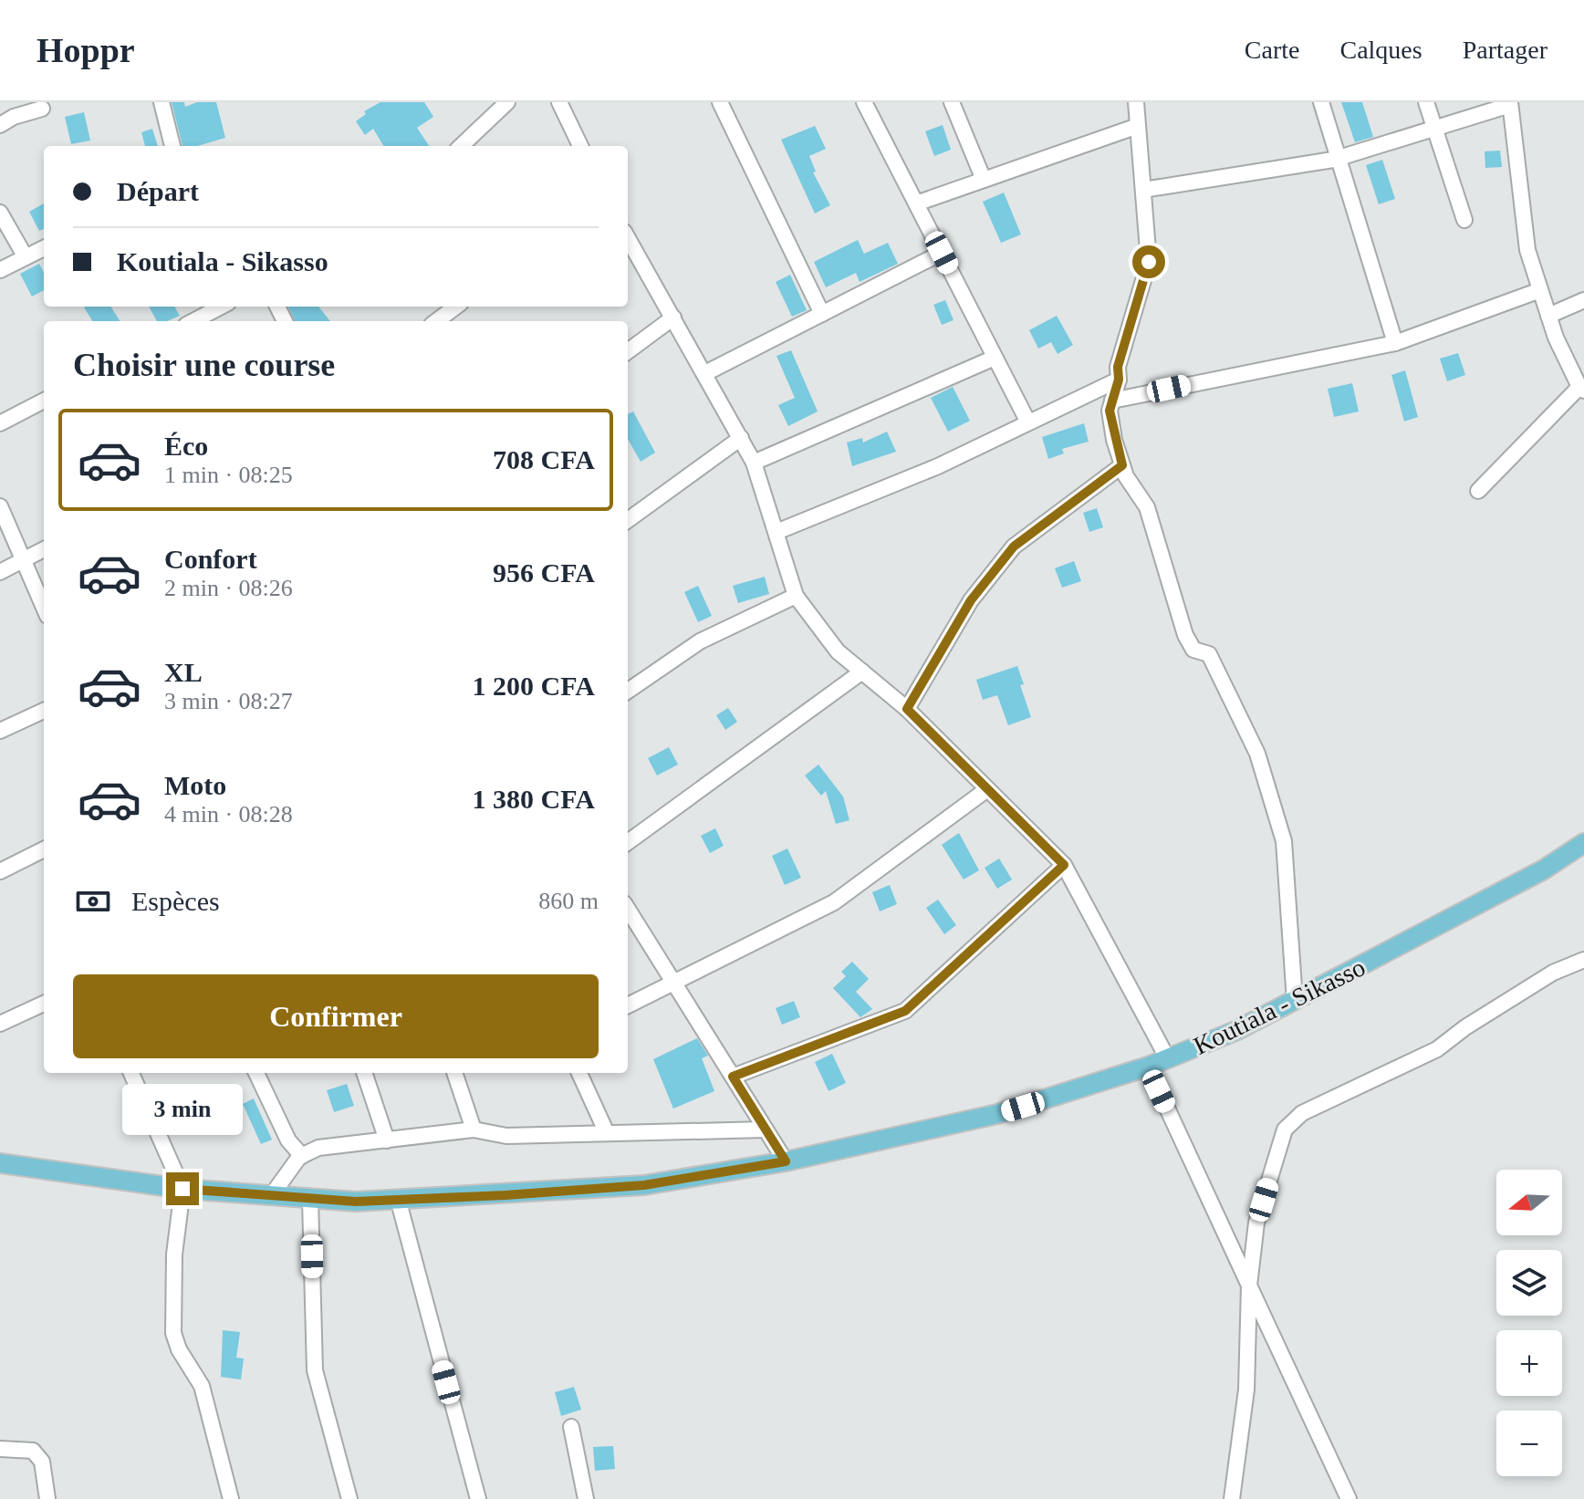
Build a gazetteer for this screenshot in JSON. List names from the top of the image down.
{
  "streets": {
    "main road": ["Koutiala - Sikasso"]
  },
  "north": "left",
  "page": {
    "header": "Hoppr",
    "nav": ["Carte", "Calques", "Partager"],
    "banner": ["Départ", "Koutiala - Sikasso"],
    "heading": "Choisir une course",
    "list": [
      {
        "name": "Éco",
        "note": "1 min · 08:25",
        "value": "708 CFA"
      },
      {
        "name": "Confort",
        "note": "2 min · 08:26",
        "value": "956 CFA"
      },
      {
        "name": "XL",
        "note": "3 min · 08:27",
        "value": "1 200 CFA"
      },
      {
        "name": "Moto",
        "note": "4 min · 08:28",
        "value": "1 380 CFA"
      }
    ],
    "pay": ["Espèces", "860 m"],
    "buttons": "Confirmer",
    "bubble": "3 min",
    "map_buttons": ["+", "−"]
  }
}
